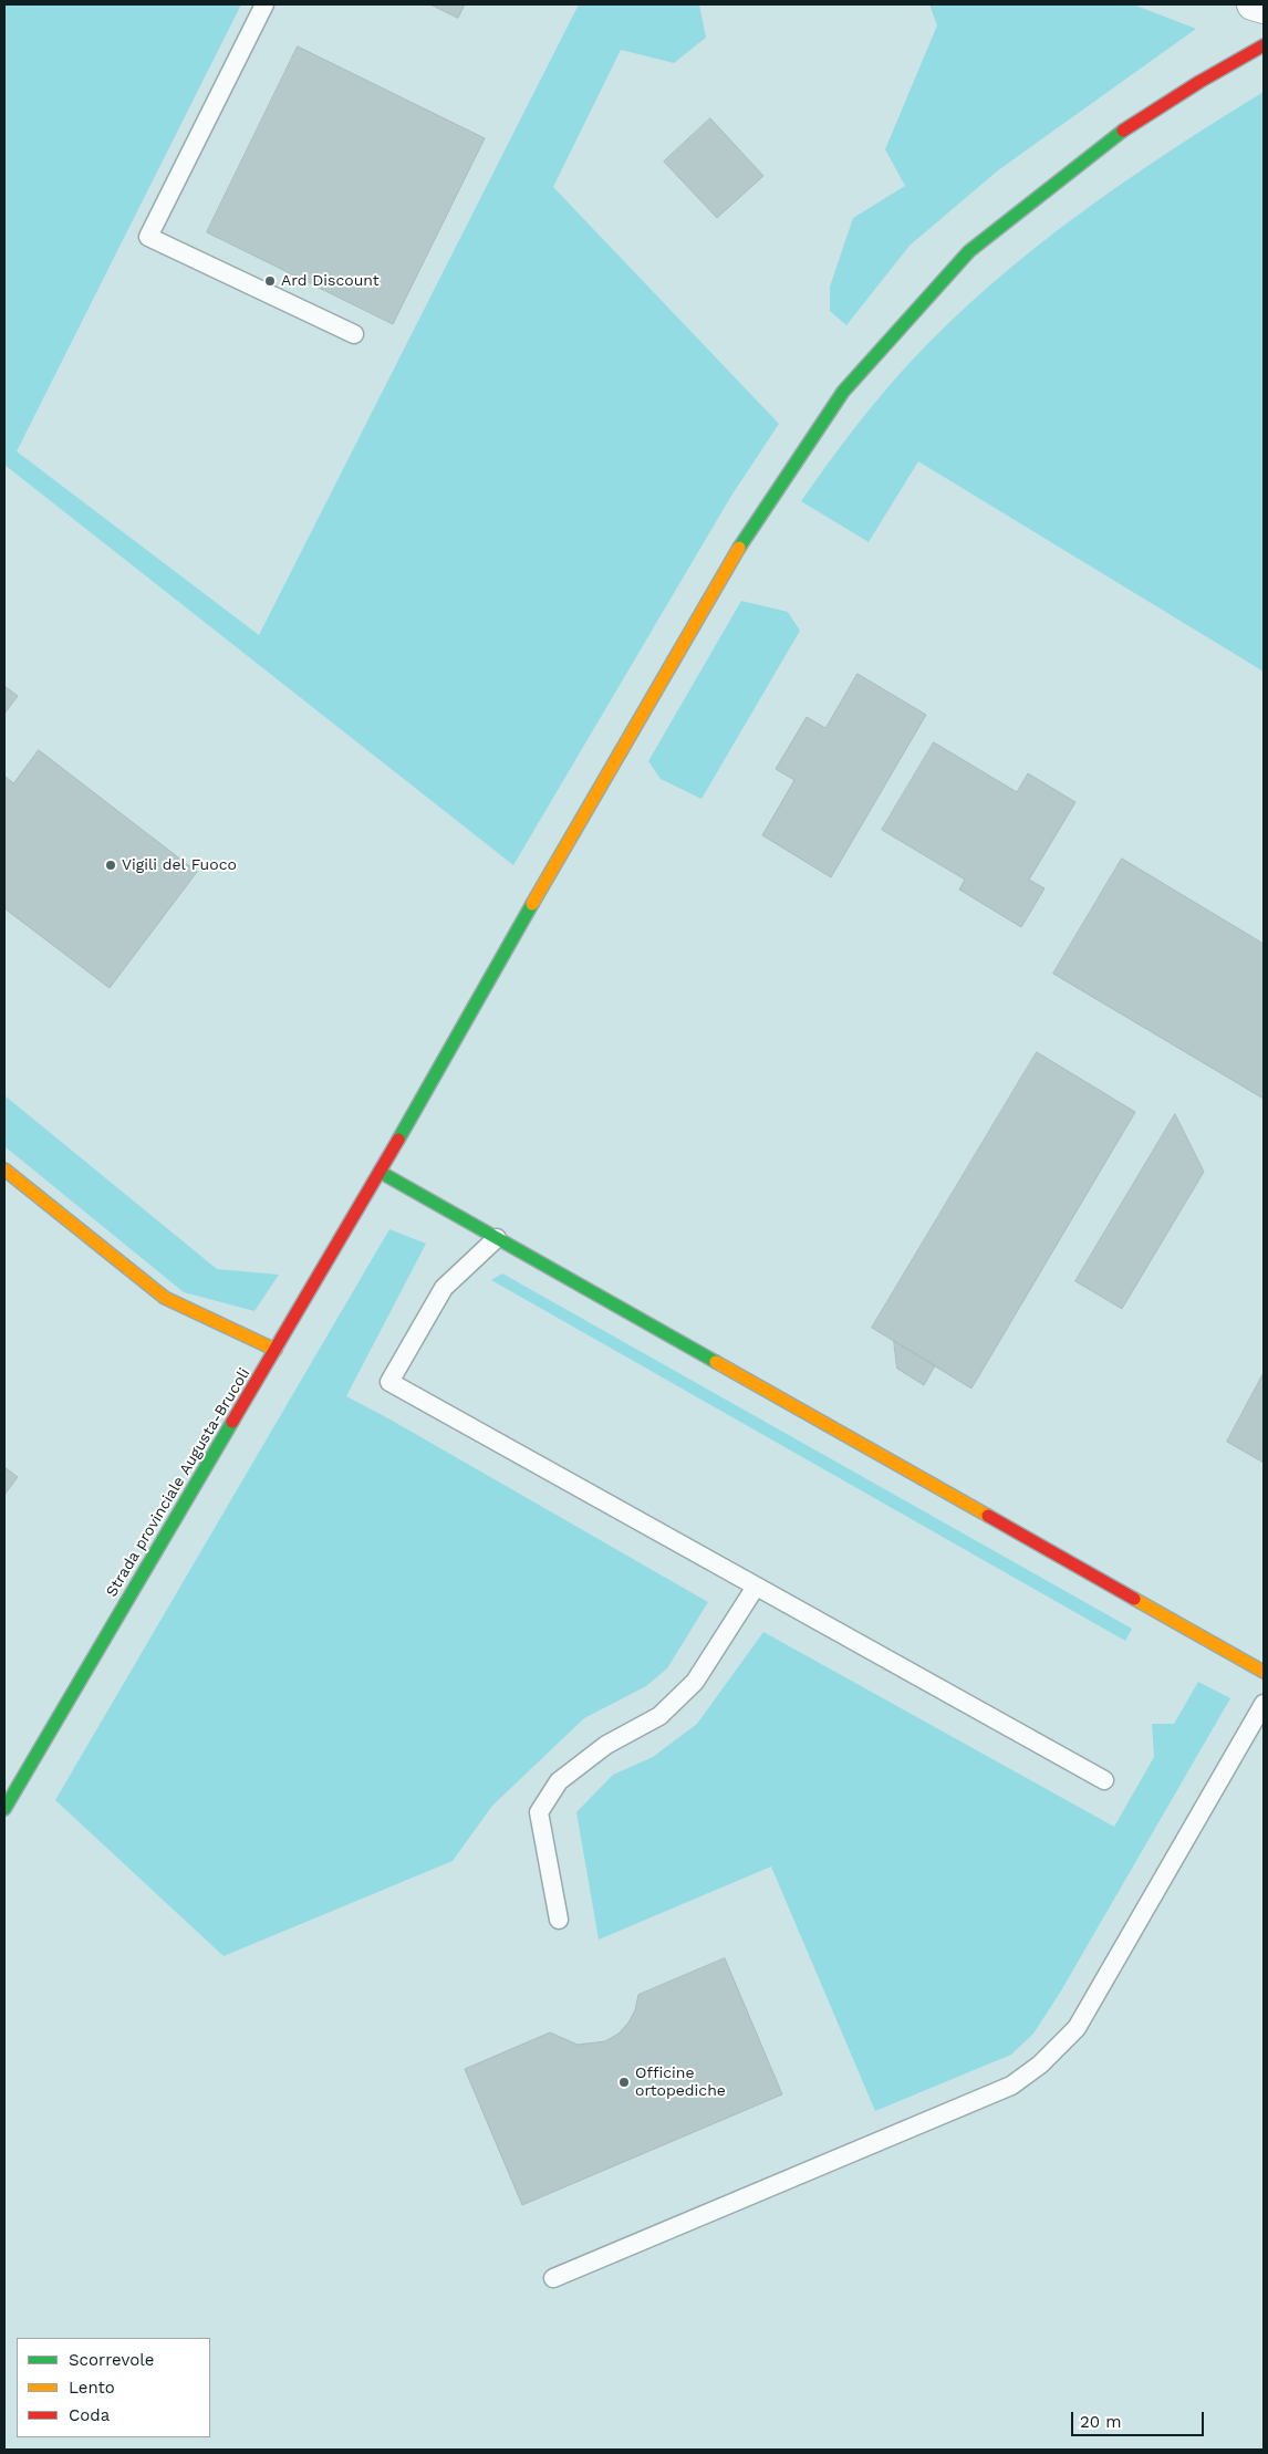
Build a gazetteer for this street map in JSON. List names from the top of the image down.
{
  "streets": {
    "main road": ["Strada provinciale Augusta-Brucoli"]
  },
  "places": ["Ard Discount", "Vigili del Fuoco", "Officine ortopediche"],
  "legend": ["Scorrevole", "Lento", "Coda"],
  "scale_bar": "20 m"
}
